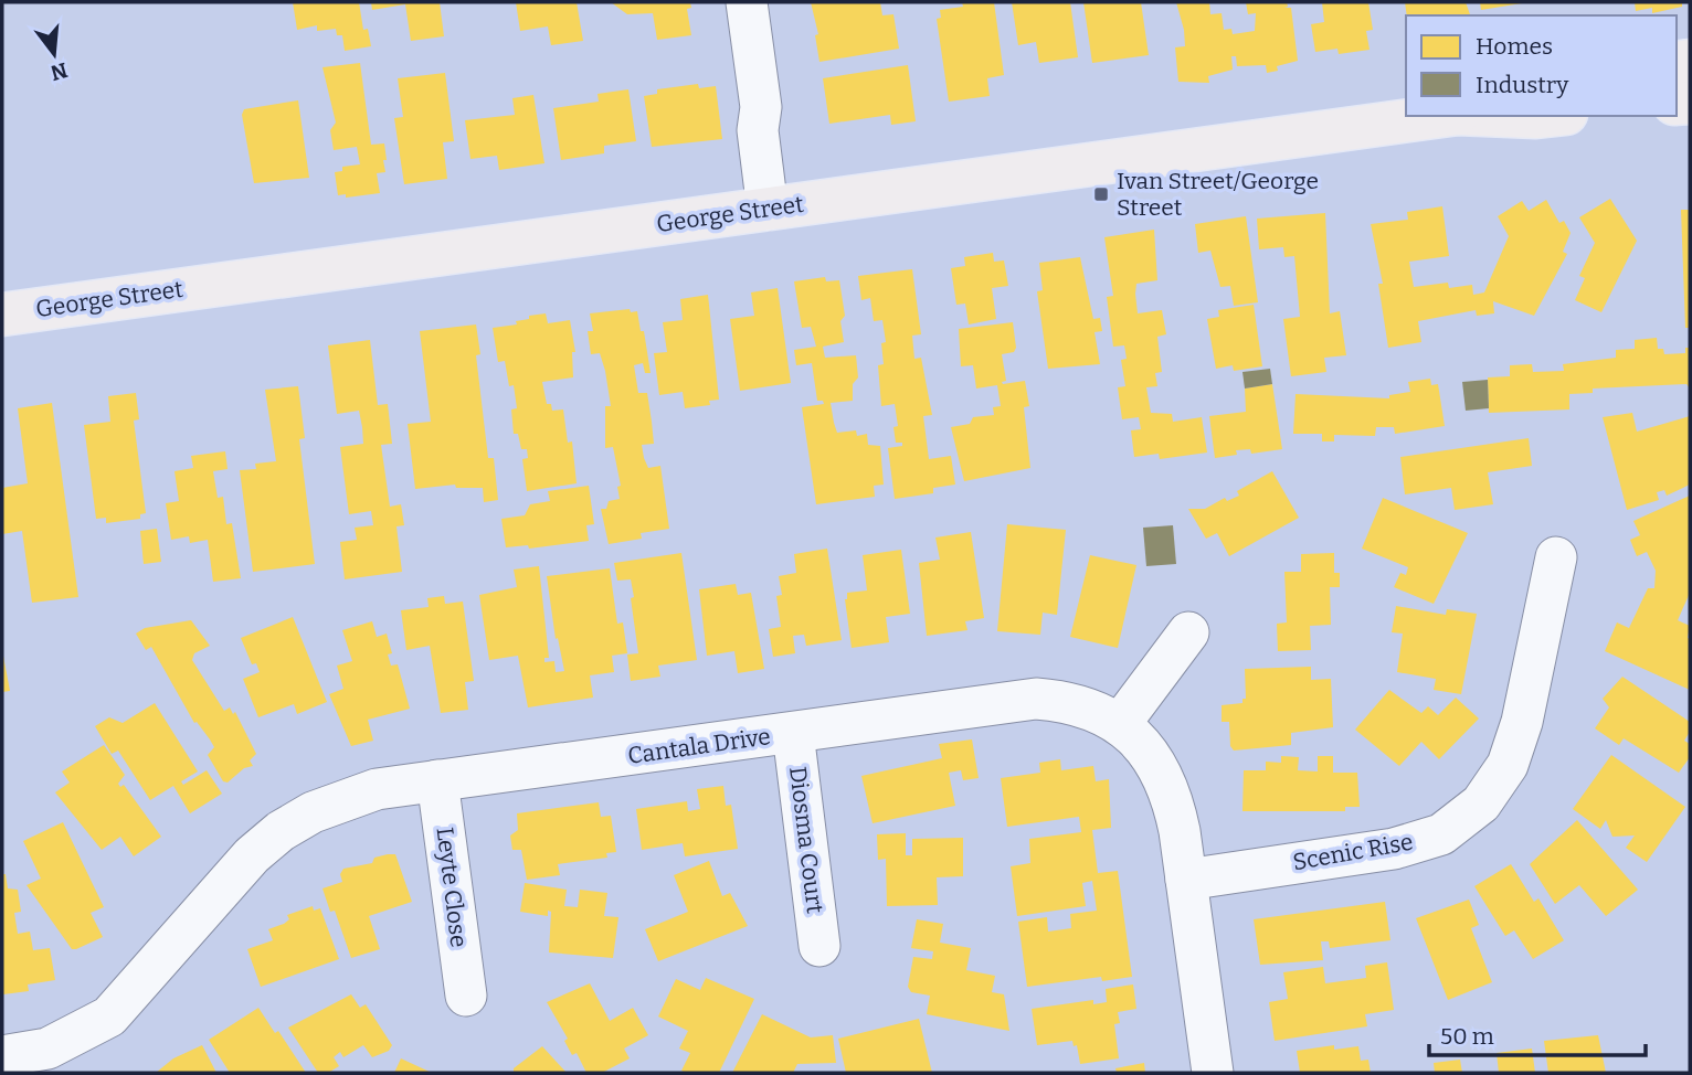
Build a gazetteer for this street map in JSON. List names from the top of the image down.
{
  "streets": {
    "main road": ["George Street"],
    "street": [
      "Cantala Drive",
      "Diosma Court",
      "Scenic Rise",
      "Leyte Close"
    ]
  },
  "crossings": [
    ["Cantala Drive", "Diosma Court"],
    ["Cantala Drive", "Scenic Rise"],
    ["Cantala Drive", "Leyte Close"]
  ],
  "places": {
    "transit": ["Ivan Street/George Street"]
  },
  "legend": ["Homes", "Industry"],
  "scale_bar": "50 m",
  "north": "bottom"
}
